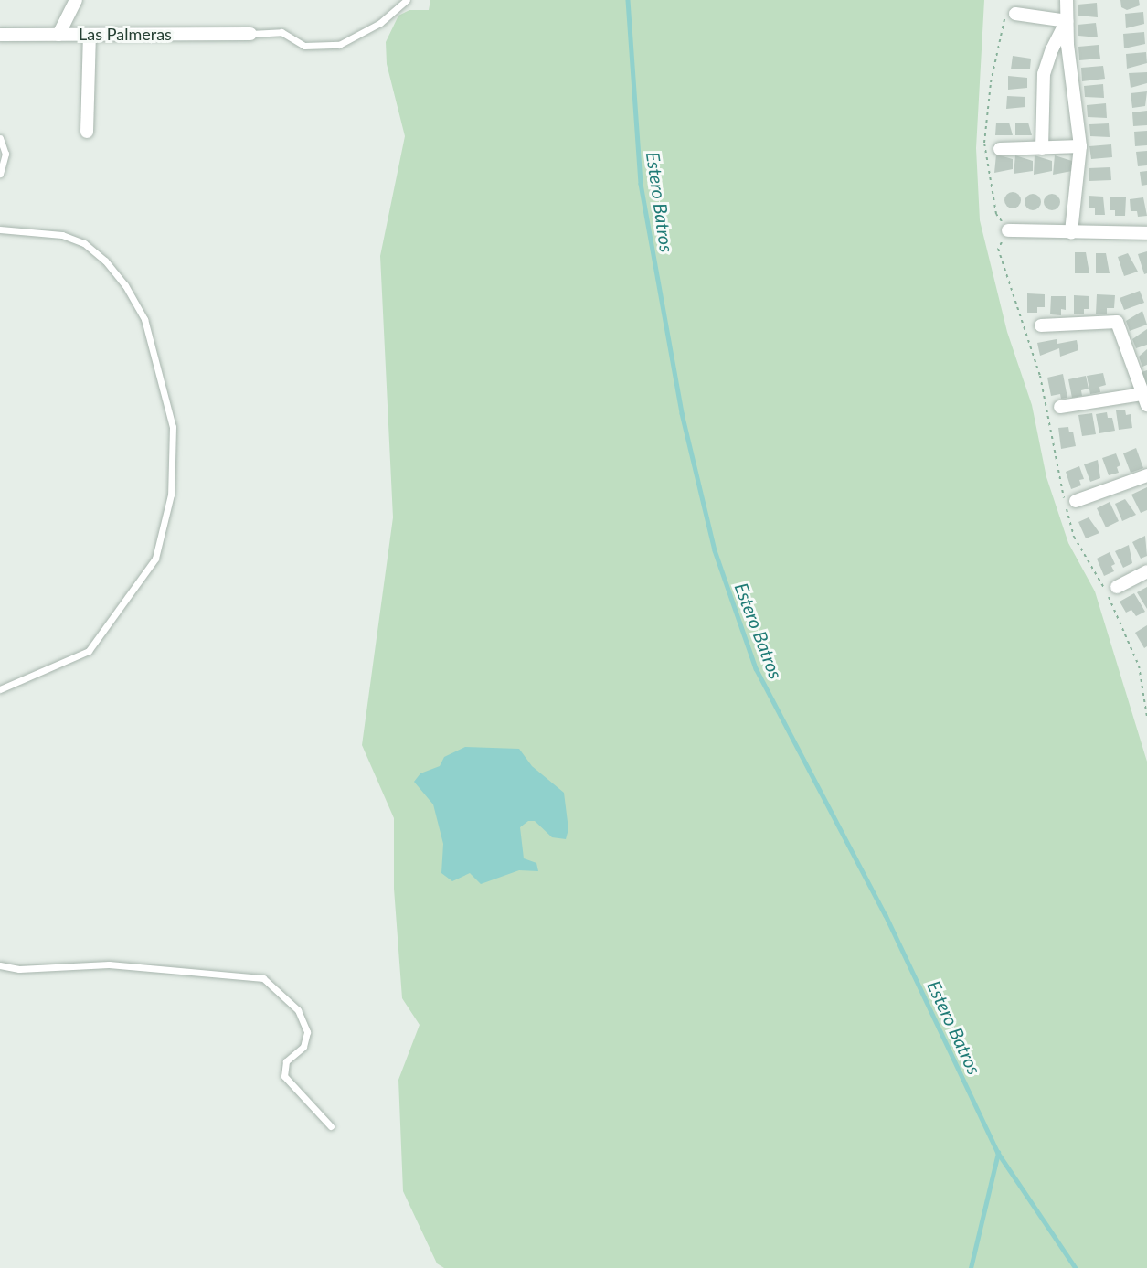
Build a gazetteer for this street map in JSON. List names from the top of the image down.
{
  "streets": {
    "street": ["Las Palmeras"]
  },
  "water": ["Estero Batros"]
}
